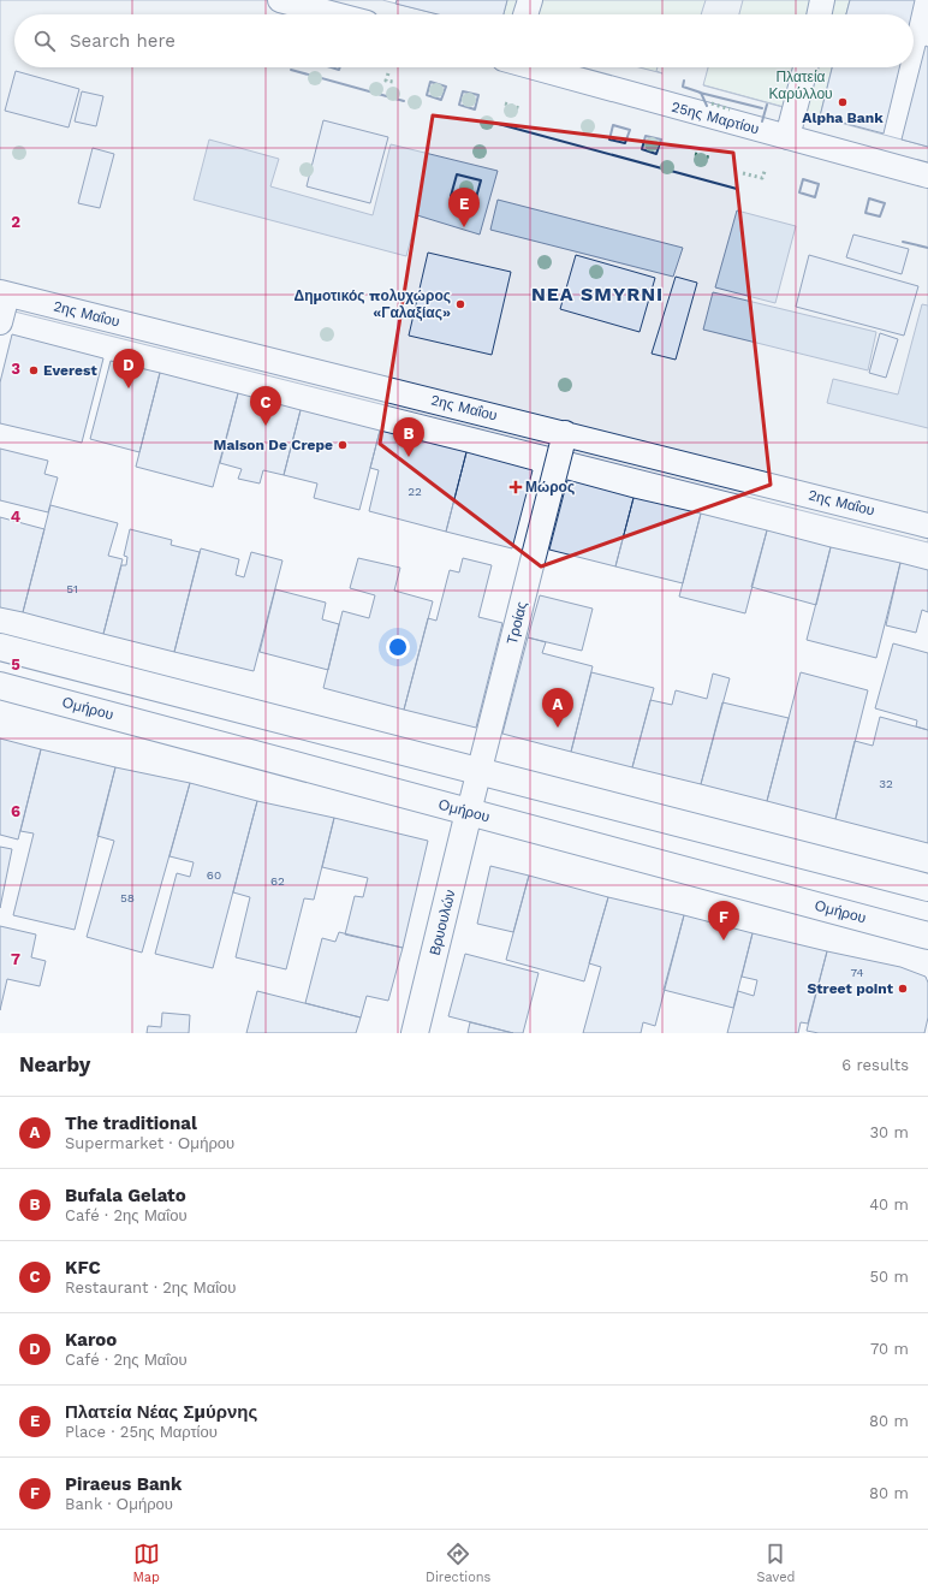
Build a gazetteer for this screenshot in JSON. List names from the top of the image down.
{
  "streets": {
    "street": [
      "25ης Μαρτίου",
      "2ης Μαΐου",
      "Τροίας",
      "Ομήρου",
      "Βρυουλών"
    ]
  },
  "crossings": [
    ["2ης Μαΐου", "Τροίας"],
    ["Τροίας", "Ομήρου"],
    ["Τροίας", "Βρυουλών"],
    ["Ομήρου", "Βρυουλών"]
  ],
  "districts": ["NEA SMYRNI"],
  "parks": ["Πλατεία Καρύλλου"],
  "places": {
    "other": [
      "Alpha Bank",
      "Δημοτικός πολυχώρος «Γαλαξίας»",
      "Everest",
      "Maison De Crepe",
      "Street point"
    ],
    "health": ["Μώρος"]
  },
  "house_numbers": [
    "22",
    "51",
    "32",
    "60",
    "62",
    "58",
    "74"
  ],
  "page": {
    "search": "Search here",
    "pins": [
      "E",
      "D",
      "C",
      "B",
      "A",
      "F"
    ],
    "heading": ["Nearby", "6 results"],
    "list": [
      {
        "mark": "A",
        "name": "The traditional",
        "note": "Supermarket · Ομήρου",
        "value": "30 m"
      },
      {
        "mark": "B",
        "name": "Bufala Gelato",
        "note": "Café · 2ης Μαΐου",
        "value": "40 m"
      },
      {
        "mark": "C",
        "name": "KFC",
        "note": "Restaurant · 2ης Μαΐου",
        "value": "50 m"
      },
      {
        "mark": "D",
        "name": "Karoo",
        "note": "Café · 2ης Μαΐου",
        "value": "70 m"
      },
      {
        "mark": "E",
        "name": "Πλατεία Νέας Σμύρνης",
        "note": "Place · 25ης Μαρτίου",
        "value": "80 m"
      },
      {
        "mark": "F",
        "name": "Piraeus Bank",
        "note": "Bank · Ομήρου",
        "value": "80 m"
      }
    ],
    "nav": ["Map", "Directions", "Saved"]
  },
  "grid": {
    "rows": [
      "2",
      "3",
      "4",
      "5",
      "6",
      "7"
    ]
  }
}
